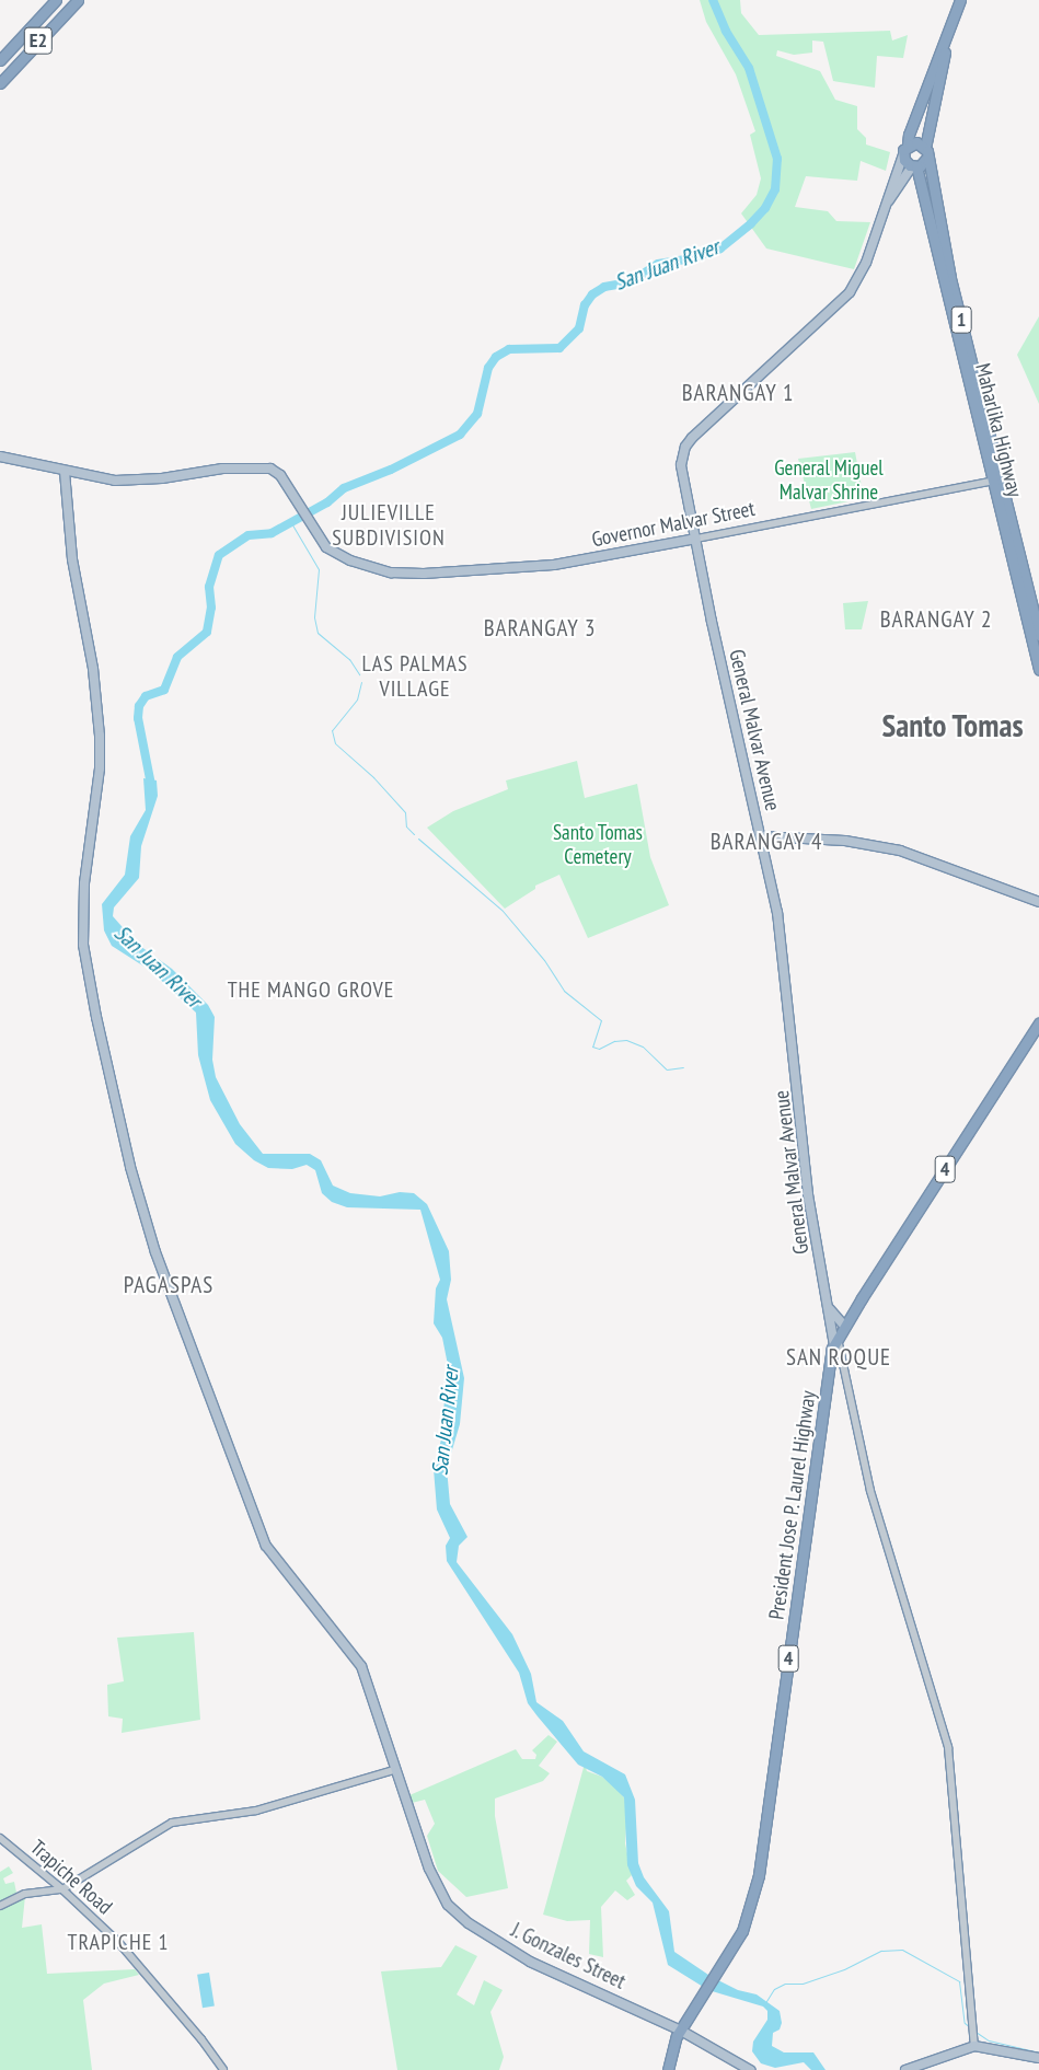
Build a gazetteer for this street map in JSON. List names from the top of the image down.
{
  "streets": {
    "highway": [
      "E2",
      "1",
      "Maharlika Highway",
      "4",
      "President Jose P. Laurel Highway"
    ],
    "main road": ["Governor Malvar Street", "General Malvar Avenue", "J. Gonzales Street"],
    "street": ["Trapiche Road"]
  },
  "crossings": [
    ["1", "Maharlika Highway"],
    ["1", "General Malvar Avenue"],
    ["Maharlika Highway", "Governor Malvar Street"],
    ["Maharlika Highway", "General Malvar Avenue"],
    ["Governor Malvar Street", "General Malvar Avenue"],
    ["Governor Malvar Street", "J. Gonzales Street"],
    ["General Malvar Avenue", "President Jose P. Laurel Highway"],
    ["President Jose P. Laurel Highway", "J. Gonzales Street"]
  ],
  "districts": [
    "BARANGAY 1",
    "JULIEVILLE SUBDIVISION",
    "BARANGAY 2",
    "BARANGAY 3",
    "LAS PALMAS VILLAGE",
    "Santo Tomas",
    "BARANGAY 4",
    "THE MANGO GROVE",
    "PAGASPAS",
    "SAN ROQUE",
    "TRAPICHE 1"
  ],
  "water": ["San Juan River"],
  "parks": ["General Miguel Malvar Shrine", "Santo Tomas Cemetery"]
}
